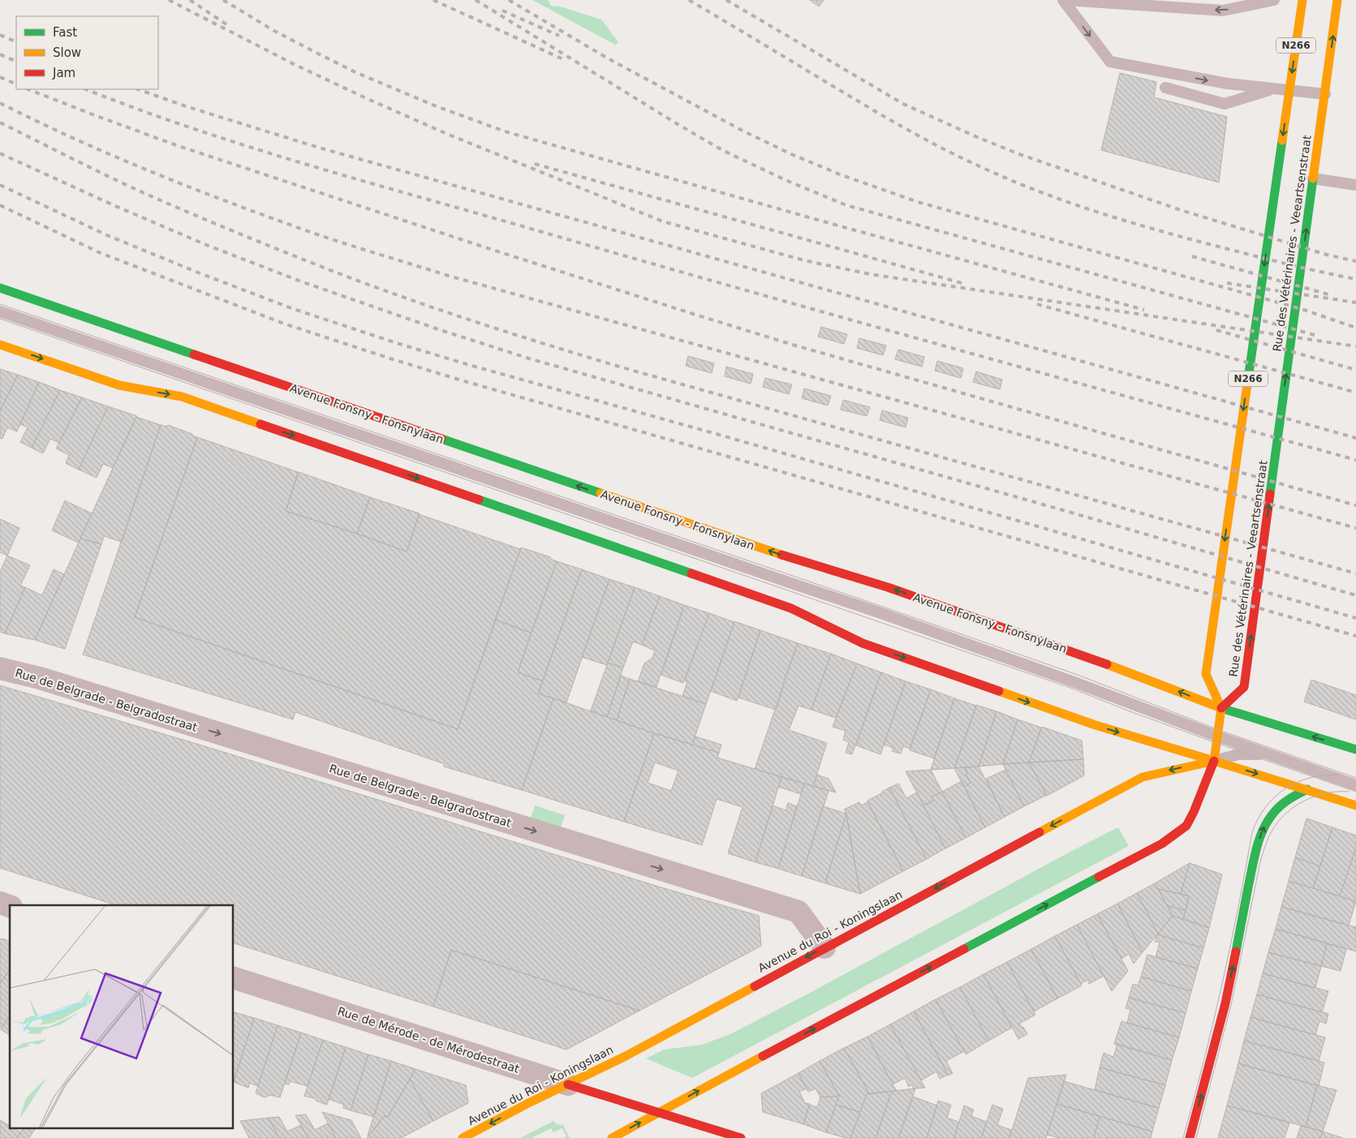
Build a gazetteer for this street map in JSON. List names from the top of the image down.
{
  "streets": {
    "main road": [
      "N266",
      "Rue des Vétérinaires - Veeartsenstraat",
      "Avenue Fonsny - Fonsnylaan",
      "Avenue du Roi - Koningslaan",
      "Rue de Mérode - de Mérodestraat"
    ],
    "street": ["Rue de Belgrade - Belgradostraat"]
  },
  "crossings": [
    ["N266", "Rue des Vétérinaires - Veeartsenstraat"],
    ["N266", "Avenue Fonsny - Fonsnylaan"],
    ["Rue des Vétérinaires - Veeartsenstraat", "Avenue Fonsny - Fonsnylaan"],
    ["Avenue Fonsny - Fonsnylaan", "Avenue du Roi - Koningslaan"],
    ["Rue de Belgrade - Belgradostraat", "Avenue du Roi - Koningslaan"],
    ["Avenue du Roi - Koningslaan", "Rue de Mérode - de Mérodestraat"]
  ],
  "one_way": ["Rue de Belgrade - Belgradostraat"],
  "legend": ["Fast", "Slow", "Jam"]
}
